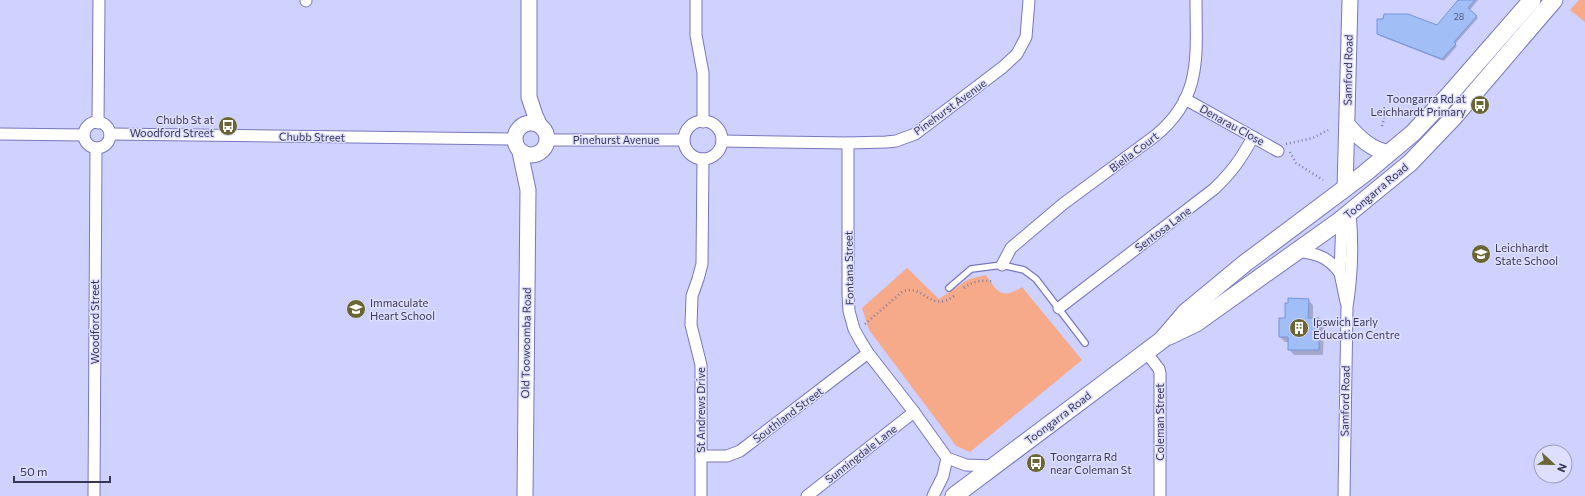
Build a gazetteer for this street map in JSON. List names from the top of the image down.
{
  "streets": {
    "main road": ["Samford Road", "Toongarra Road"],
    "street": [
      "Pinehurst Avenue",
      "Denarau Close",
      "Chubb Street",
      "Biella Court",
      "Sentosa Lane",
      "Fontana Street",
      "Woodford Street",
      "Old Toowoomba Road",
      "St Andrews Drive",
      "Southland Street",
      "Coleman Street",
      "Sunningdale Lane"
    ]
  },
  "crossings": [
    ["Samford Road", "Toongarra Road"],
    ["Pinehurst Avenue", "Chubb Street"],
    ["Pinehurst Avenue", "Fontana Street"],
    ["Pinehurst Avenue", "Old Toowoomba Road"],
    ["Pinehurst Avenue", "St Andrews Drive"],
    ["Denarau Close", "Biella Court"],
    ["Denarau Close", "Sentosa Lane"],
    ["Chubb Street", "Woodford Street"],
    ["Chubb Street", "Old Toowoomba Road"],
    ["Toongarra Road", "Coleman Street"],
    ["Fontana Street", "Southland Street"],
    ["Fontana Street", "Sunningdale Lane"],
    ["St Andrews Drive", "Southland Street"]
  ],
  "places": {
    "bus stop": ["Toongarra Rd at Leichhardt Primary", "Chubb St at Woodford Street", "Toongarra Rd near Coleman St"],
    "school or university": ["Leichhardt State School", "Immaculate Heart School"],
    "building": ["Ipswich Early Education Centre"]
  },
  "house_numbers": ["28"],
  "scale_bar": "50 m",
  "north": "right"
}
